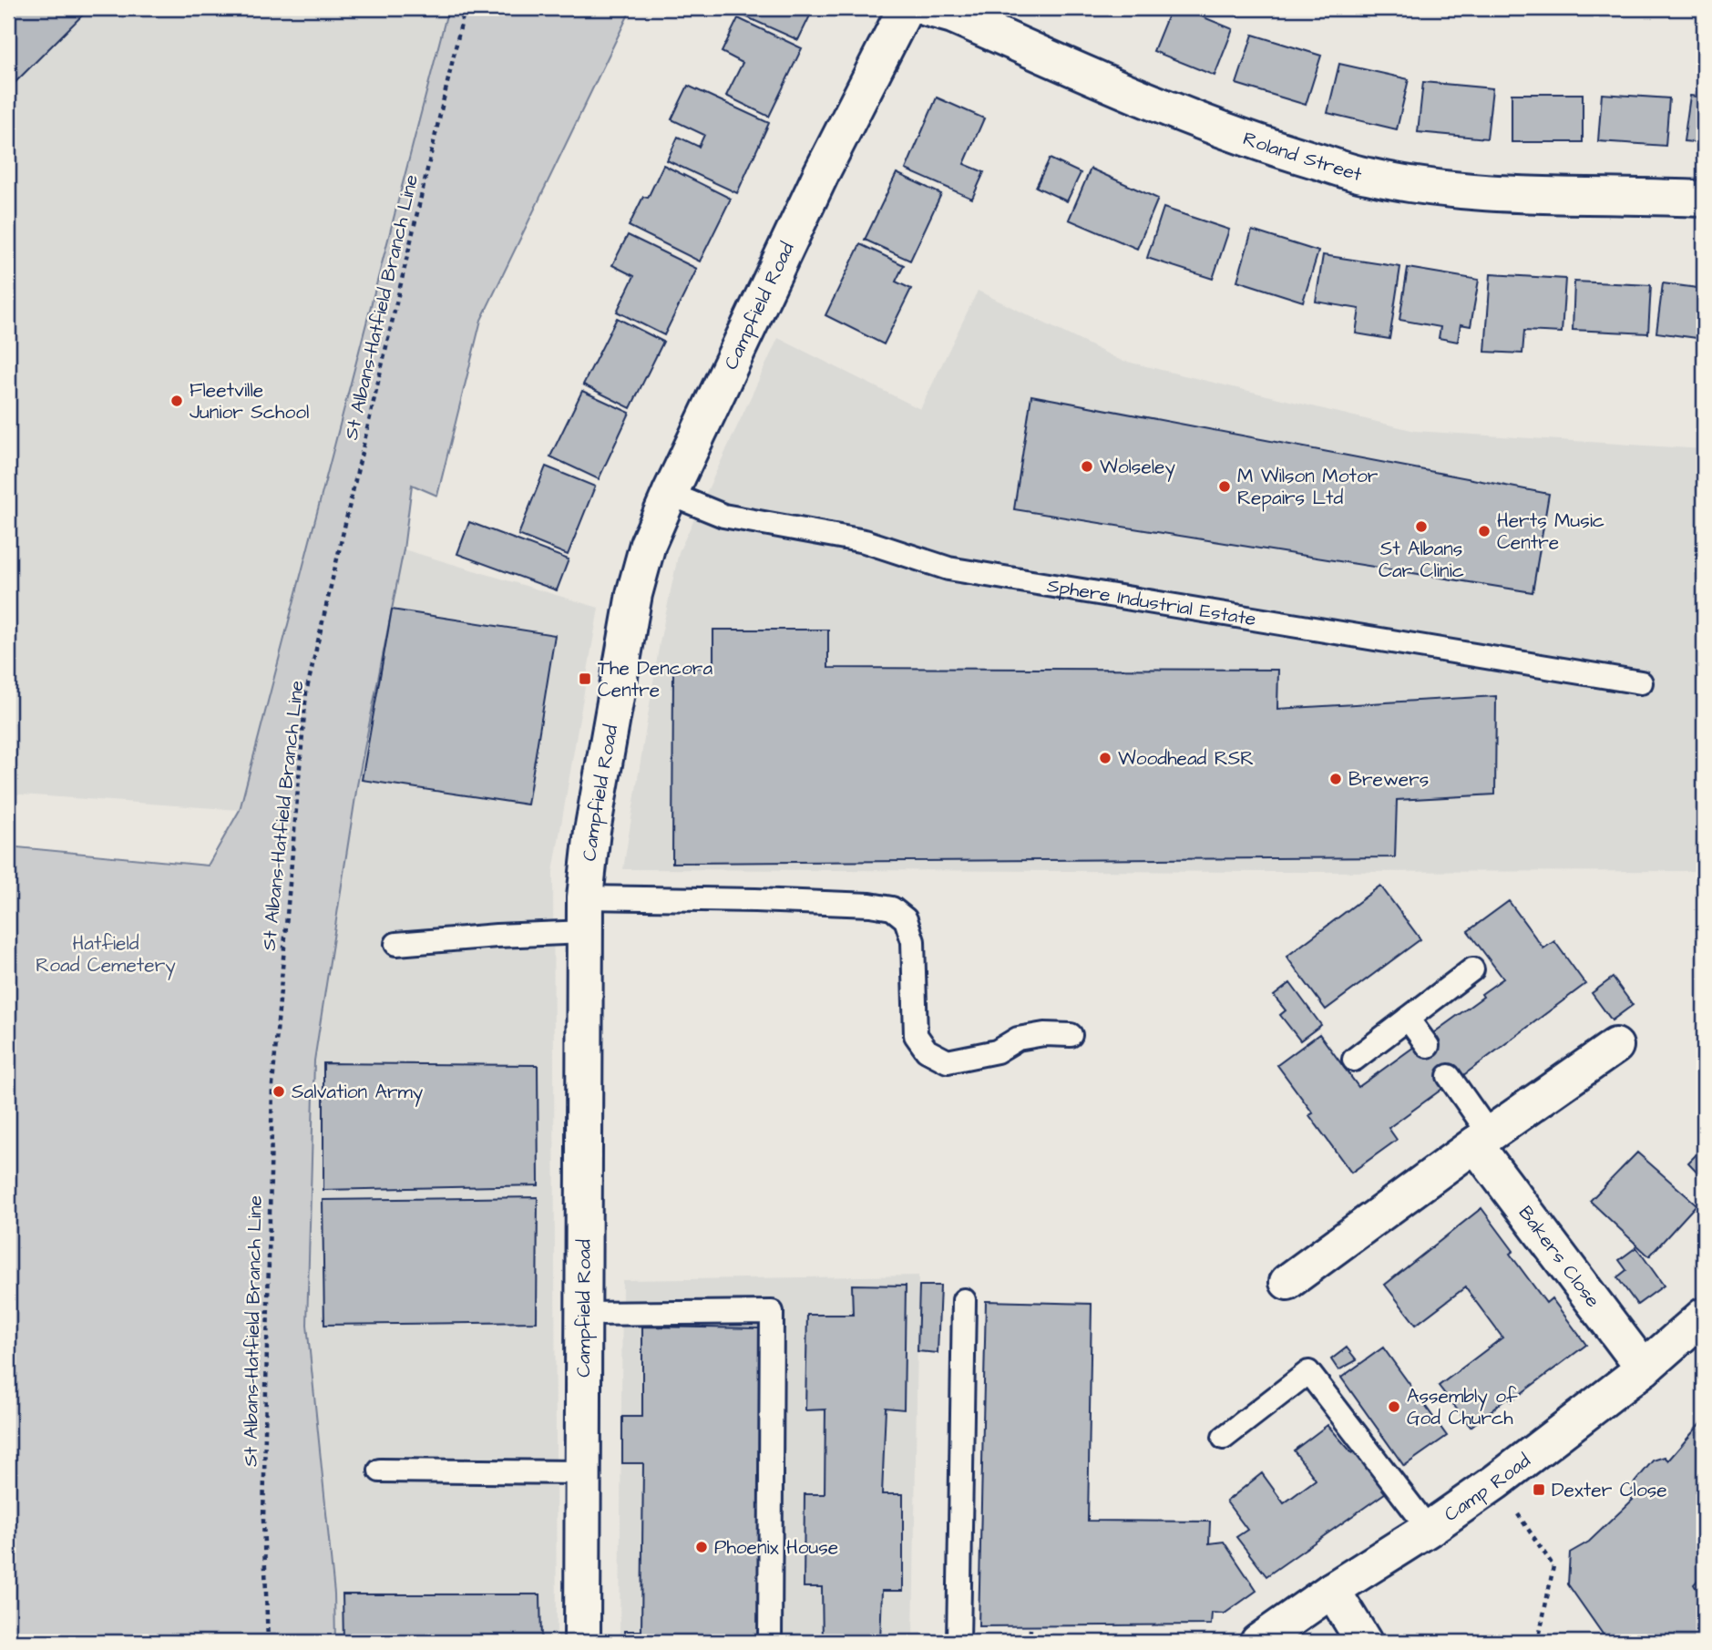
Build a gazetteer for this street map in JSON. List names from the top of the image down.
{
  "streets": {
    "street": [
      "Roland Street",
      "Campfield Road",
      "Bakers Close",
      "Camp Road"
    ],
    "lane": ["Sphere Industrial Estate"],
    "path": ["St Albans-Hatfield Branch Line"]
  },
  "crossings": [
    ["Campfield Road", "Sphere Industrial Estate"],
    ["Bakers Close", "Camp Road"]
  ],
  "parks": ["Hatfield Road Cemetery"],
  "places": {
    "other": [
      "Fleetville Junior School",
      "Wolseley",
      "M Wilson Motor Repairs Ltd",
      "St Albans Car Clinic",
      "Herts Music Centre",
      "Woodhead RSR",
      "Brewers",
      "Salvation Army",
      "Assembly of God Church",
      "Phoenix House"
    ],
    "transit": ["The Dencora Centre", "Dexter Close"]
  }
}
